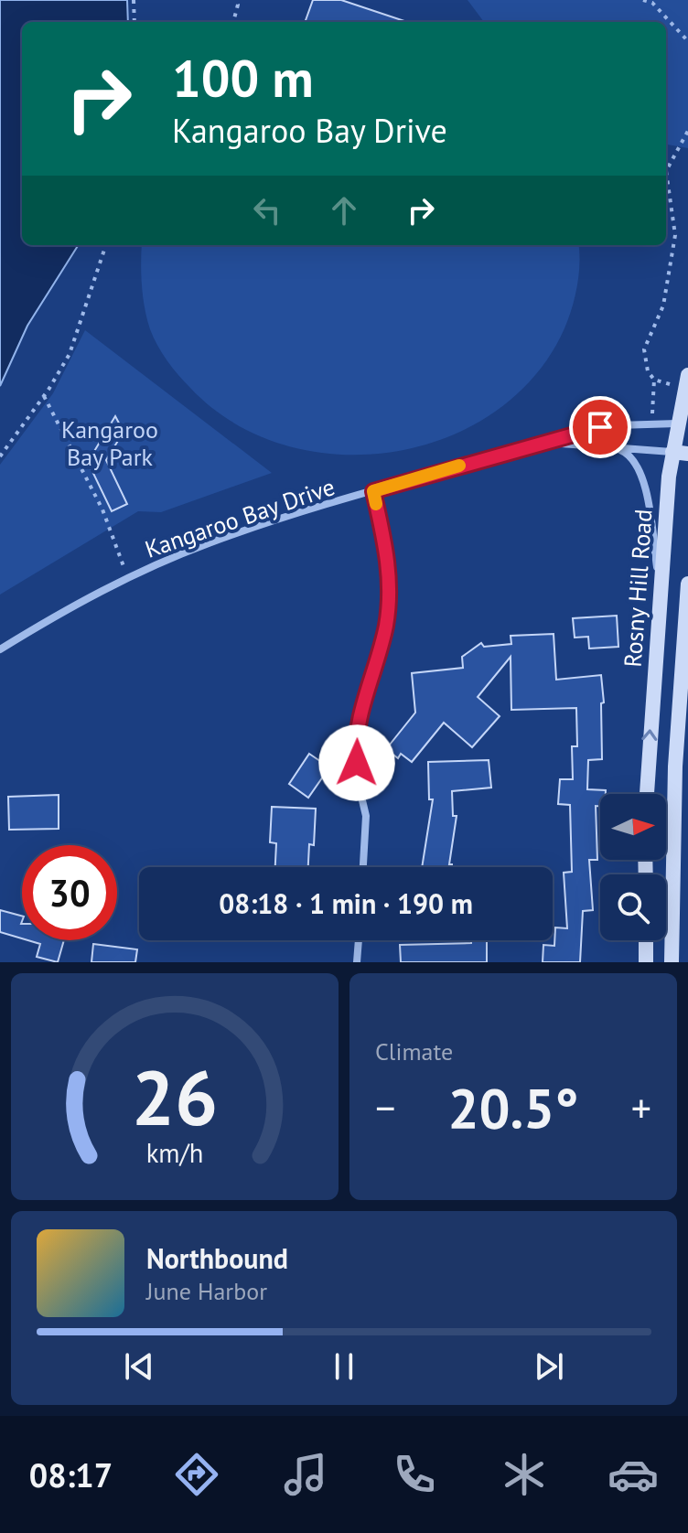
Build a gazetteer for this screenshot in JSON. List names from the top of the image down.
{
  "streets": {
    "main road": ["Rosny Hill Road"],
    "street": ["Kangaroo Bay Drive"]
  },
  "crossings": [
    ["Kangaroo Bay Drive", "Rosny Hill Road"]
  ],
  "parks": ["Kangaroo Bay Park"],
  "north": "right",
  "page": {
    "turn": ["100 m", "Kangaroo Bay Drive"],
    "limit": "30",
    "trip": "08:18 · 1 min · 190 m",
    "tile": "Climate",
    "heat": ["−", "20.5°", "+"],
    "song": ["Northbound", "June Harbor"],
    "tabs": "08:17",
    "gauge": ["26", "km/h"]
  }
}
